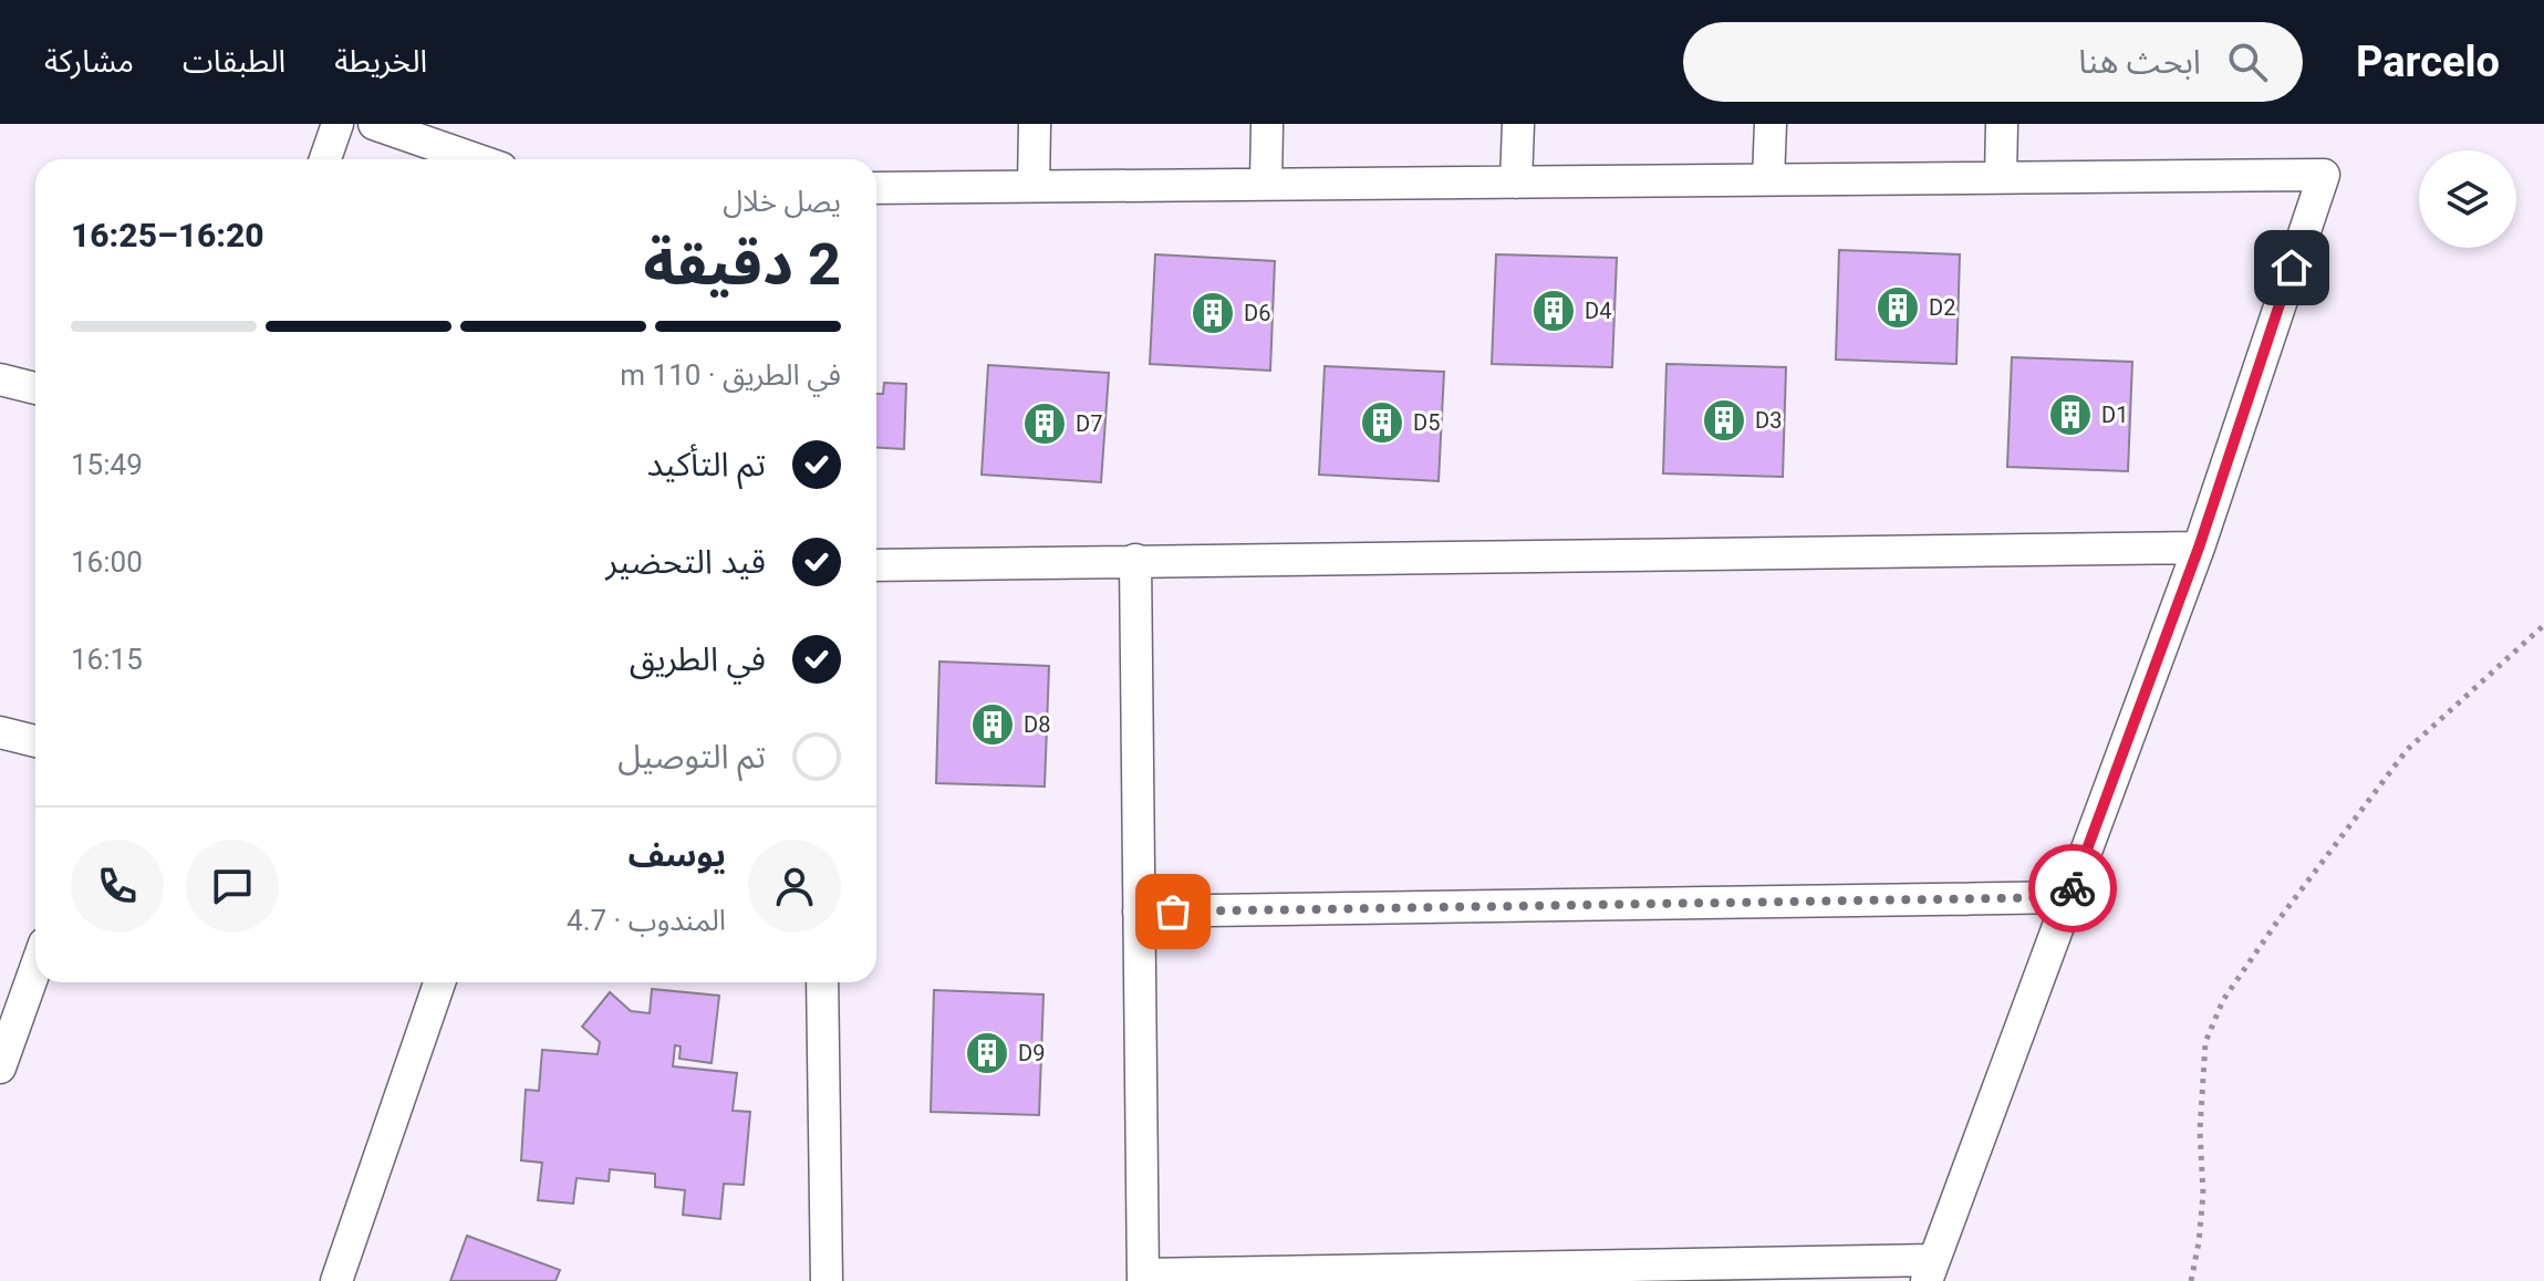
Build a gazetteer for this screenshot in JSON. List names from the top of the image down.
{
  "places": {
    "building": [
      "D2",
      "D4",
      "D6",
      "D1",
      "D3",
      "D5",
      "D7",
      "D8",
      "D9"
    ]
  },
  "page": {
    "header": "Parcelo",
    "search": "ابحث هنا",
    "nav": ["الخريطة", "الطبقات", "مشاركة"],
    "heading": ["2 دقيقة", "يصل خلال", "16:20–16:25"],
    "panel": ["يوسف", "المندوب · 4.7"],
    "bar": "في الطريق · 110 m",
    "list": [
      ["تم التأكيد", "15:49"],
      ["قيد التحضير", "16:00"],
      ["في الطريق", "16:15"],
      "تم التوصيل"
    ]
  }
}
